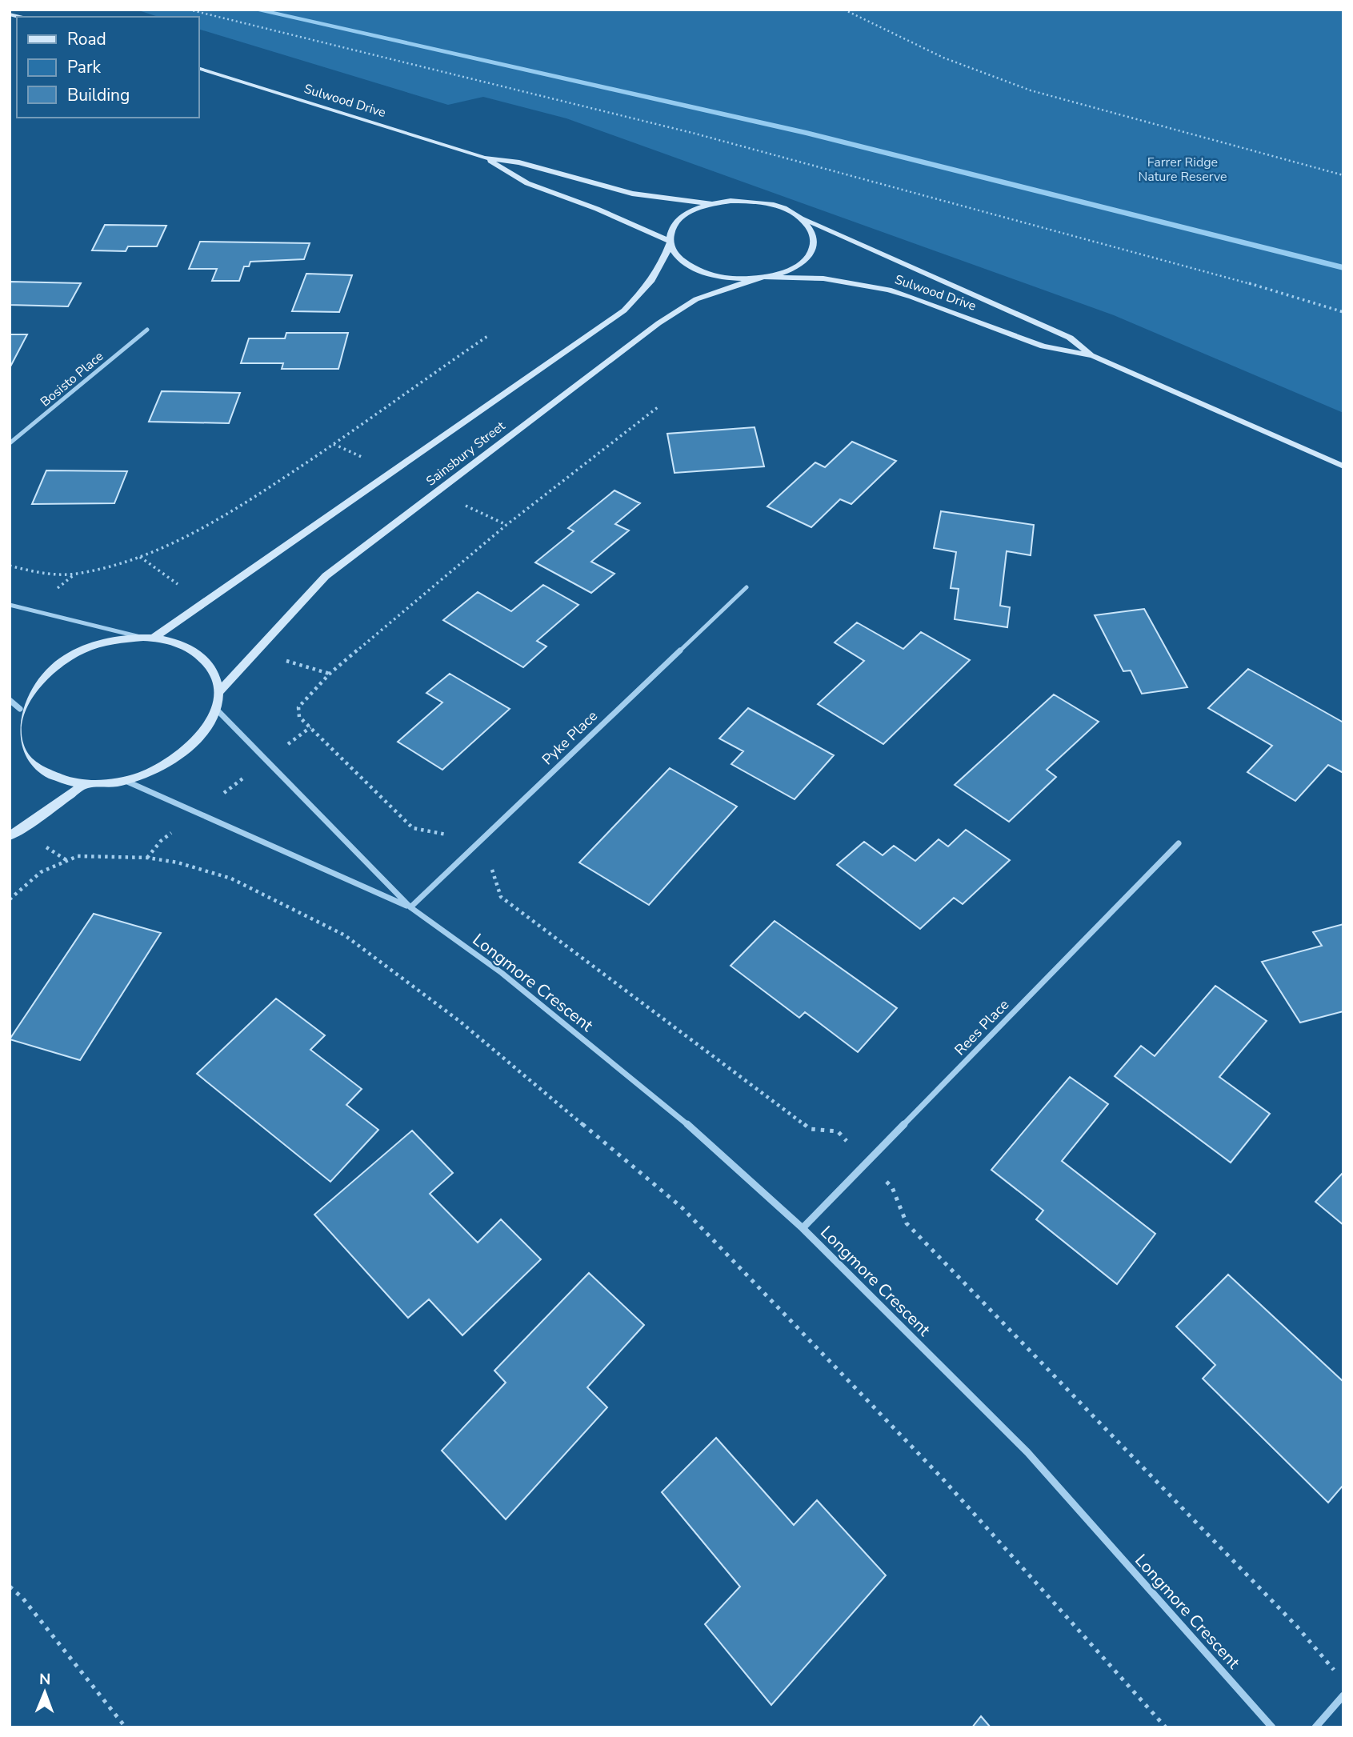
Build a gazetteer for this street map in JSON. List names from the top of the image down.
{
  "streets": {
    "main road": ["Sulwood Drive", "Sainsbury Street"],
    "street": [
      "Bosisto Place",
      "Pyke Place",
      "Longmore Crescent",
      "Rees Place"
    ]
  },
  "crossings": [
    ["Sulwood Drive", "Sainsbury Street"],
    ["Sainsbury Street", "Longmore Crescent"],
    ["Pyke Place", "Longmore Crescent"],
    ["Longmore Crescent", "Rees Place"]
  ],
  "parks": ["Farrer Ridge Nature Reserve"],
  "legend": ["Road", "Park", "Building"],
  "north": "top"
}
